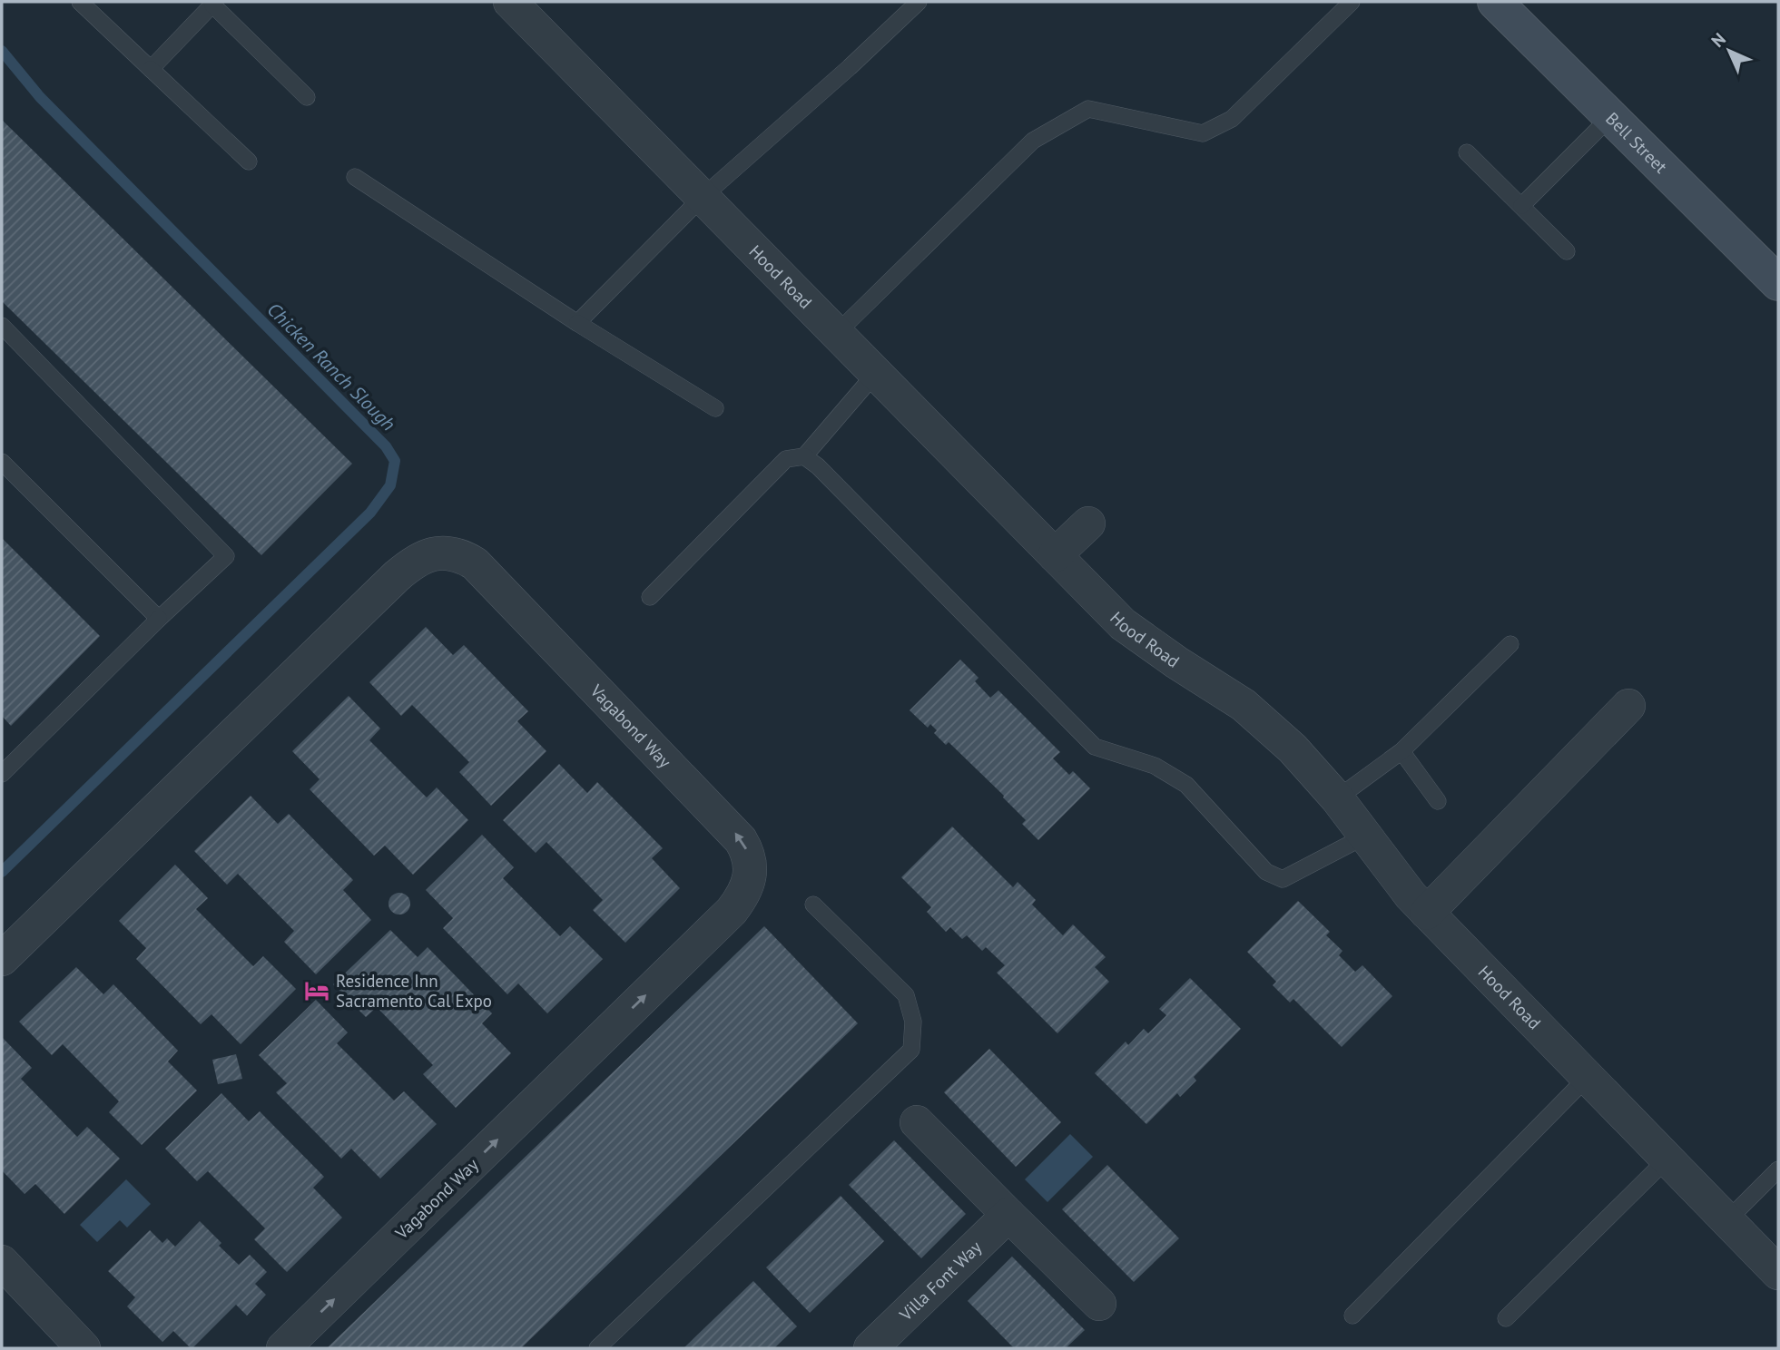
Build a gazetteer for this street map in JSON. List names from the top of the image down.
{
  "streets": {
    "street": [
      "Bell Street",
      "Hood Road",
      "Vagabond Way",
      "Villa Font Way"
    ]
  },
  "water": ["Chicken Ranch Slough"],
  "places": {
    "hotel": ["Residence Inn Sacramento Cal Expo"]
  },
  "north": "top left"
}
